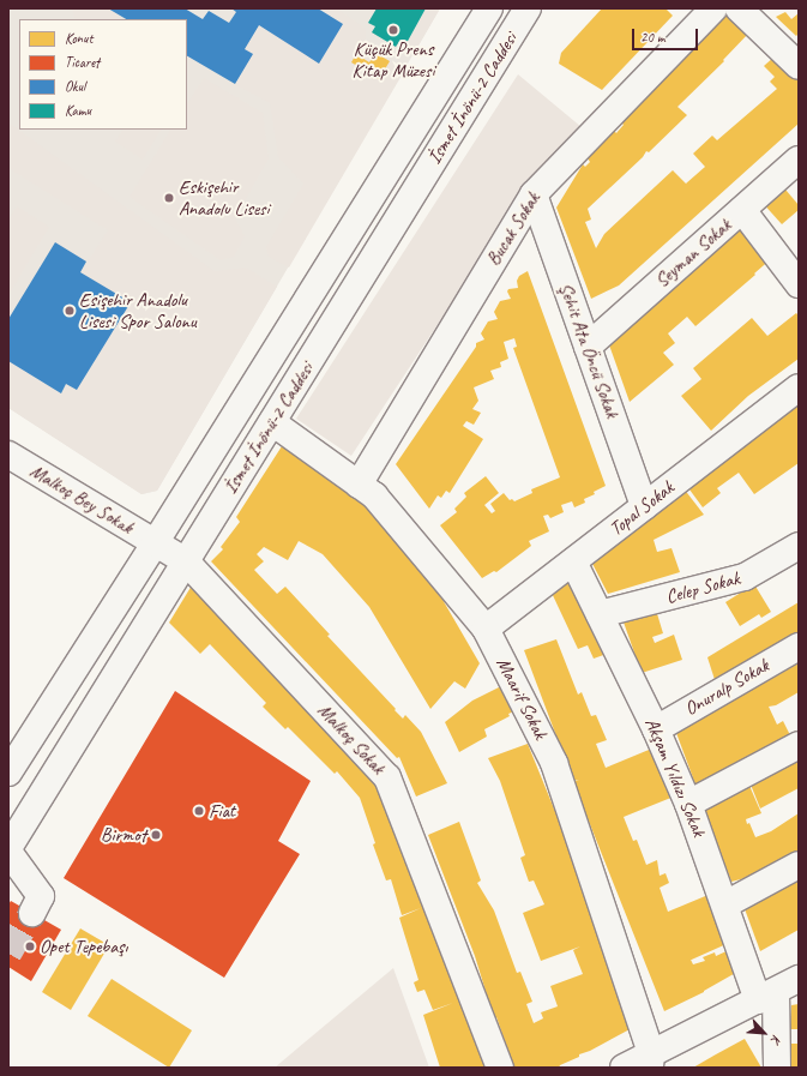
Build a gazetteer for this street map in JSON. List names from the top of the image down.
{
  "streets": {
    "street": [
      "İsmet İnönü-2 Caddesi",
      "Bucak Sokak",
      "Seyman Sokak",
      "Şehit Ata Öncü Sokak",
      "Malkoç Bey Sokak",
      "Topal Sokak",
      "Celep Sokak",
      "Onuralp Sokak",
      "Maarif Sokak",
      "Malkoç Sokak",
      "Akşam Yıldızı Sokak"
    ]
  },
  "crossings": [
    ["İsmet İnönü-2 Caddesi", "Malkoç Bey Sokak"],
    ["İsmet İnönü-2 Caddesi", "Maarif Sokak"],
    ["İsmet İnönü-2 Caddesi", "Malkoç Sokak"],
    ["Bucak Sokak", "Şehit Ata Öncü Sokak"],
    ["Bucak Sokak", "Maarif Sokak"],
    ["Seyman Sokak", "Şehit Ata Öncü Sokak"],
    ["Şehit Ata Öncü Sokak", "Topal Sokak"],
    ["Malkoç Bey Sokak", "Malkoç Sokak"],
    ["Topal Sokak", "Maarif Sokak"],
    ["Topal Sokak", "Akşam Yıldızı Sokak"],
    ["Celep Sokak", "Akşam Yıldızı Sokak"],
    ["Onuralp Sokak", "Akşam Yıldızı Sokak"]
  ],
  "places": [
    "Küçük Prens Kitap Müzesi",
    "Eskişehir Anadolu Lisesi",
    "Esişehir Anadolu Lisesi Spor Salonu",
    "Fiat",
    "Birmot",
    "Opet Tepebaşı"
  ],
  "legend": [
    "Konut",
    "Ticaret",
    "Okul",
    "Kamu"
  ],
  "scale_bar": "20 m",
  "north": "bottom right"
}
